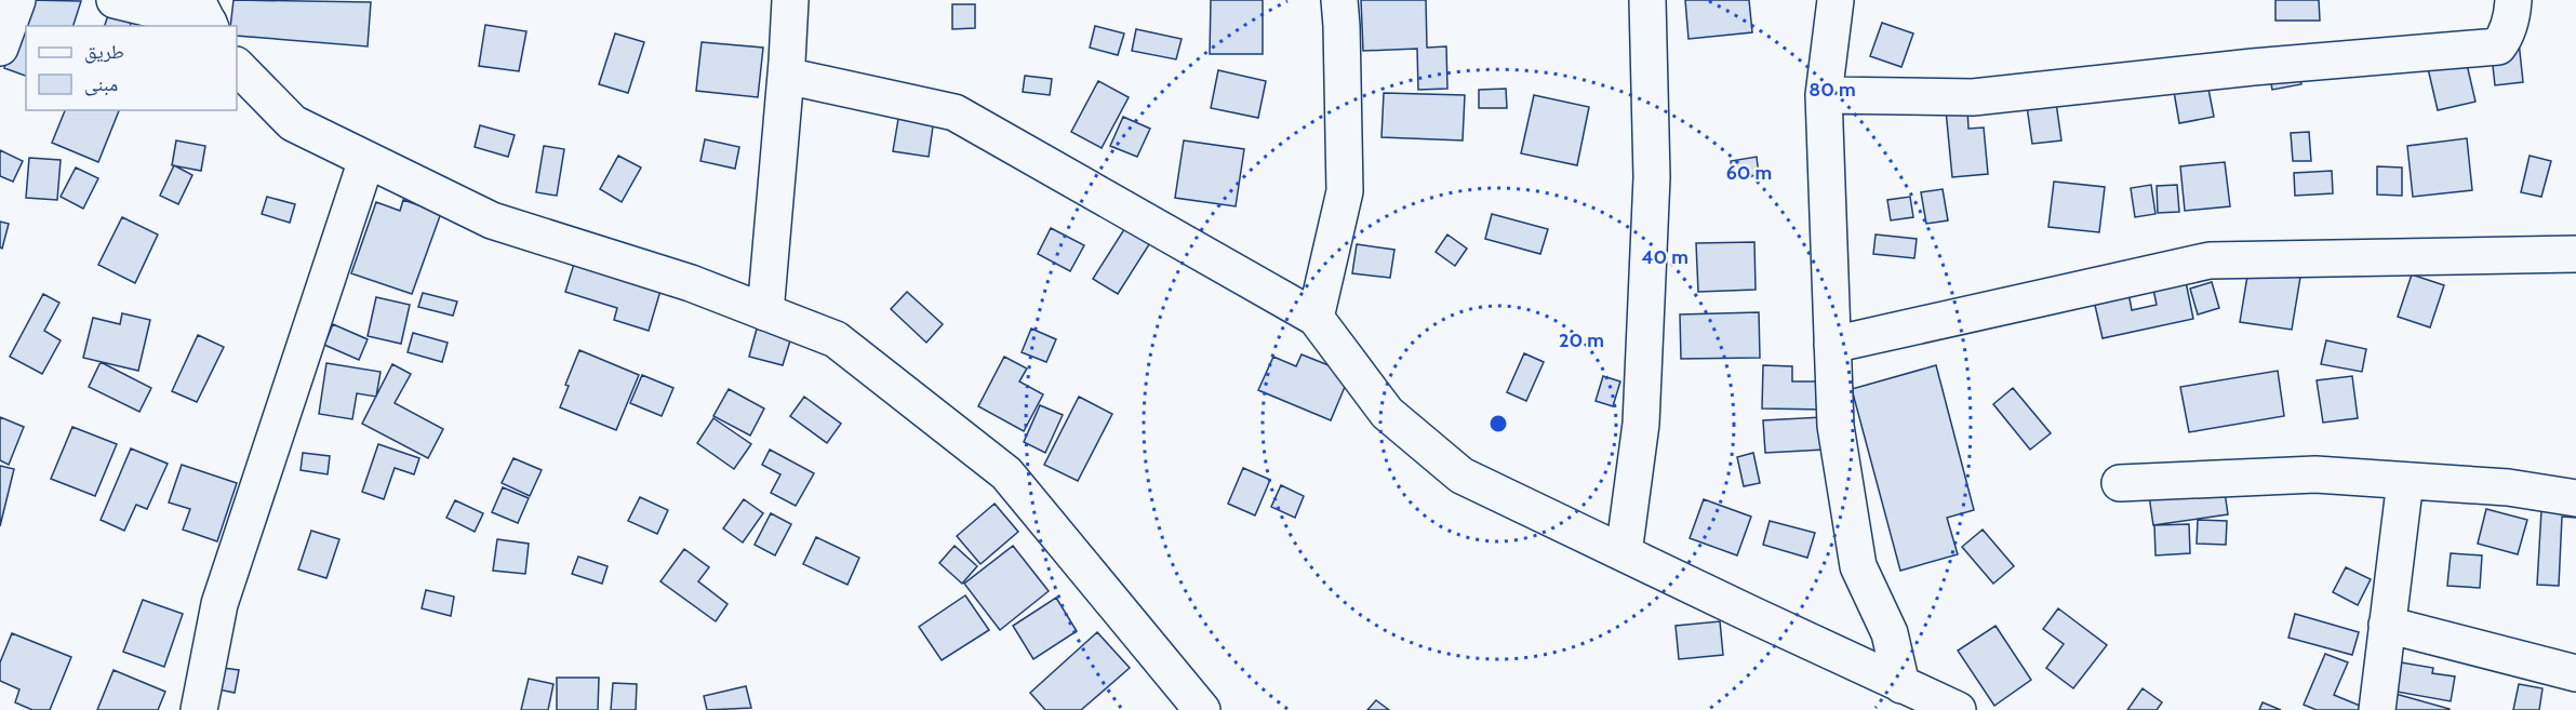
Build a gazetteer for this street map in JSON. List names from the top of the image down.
{
  "legend": ["طريق", "مبنى"],
  "rings": [
    "80 m",
    "60 m",
    "40 m",
    "20 m"
  ]
}
